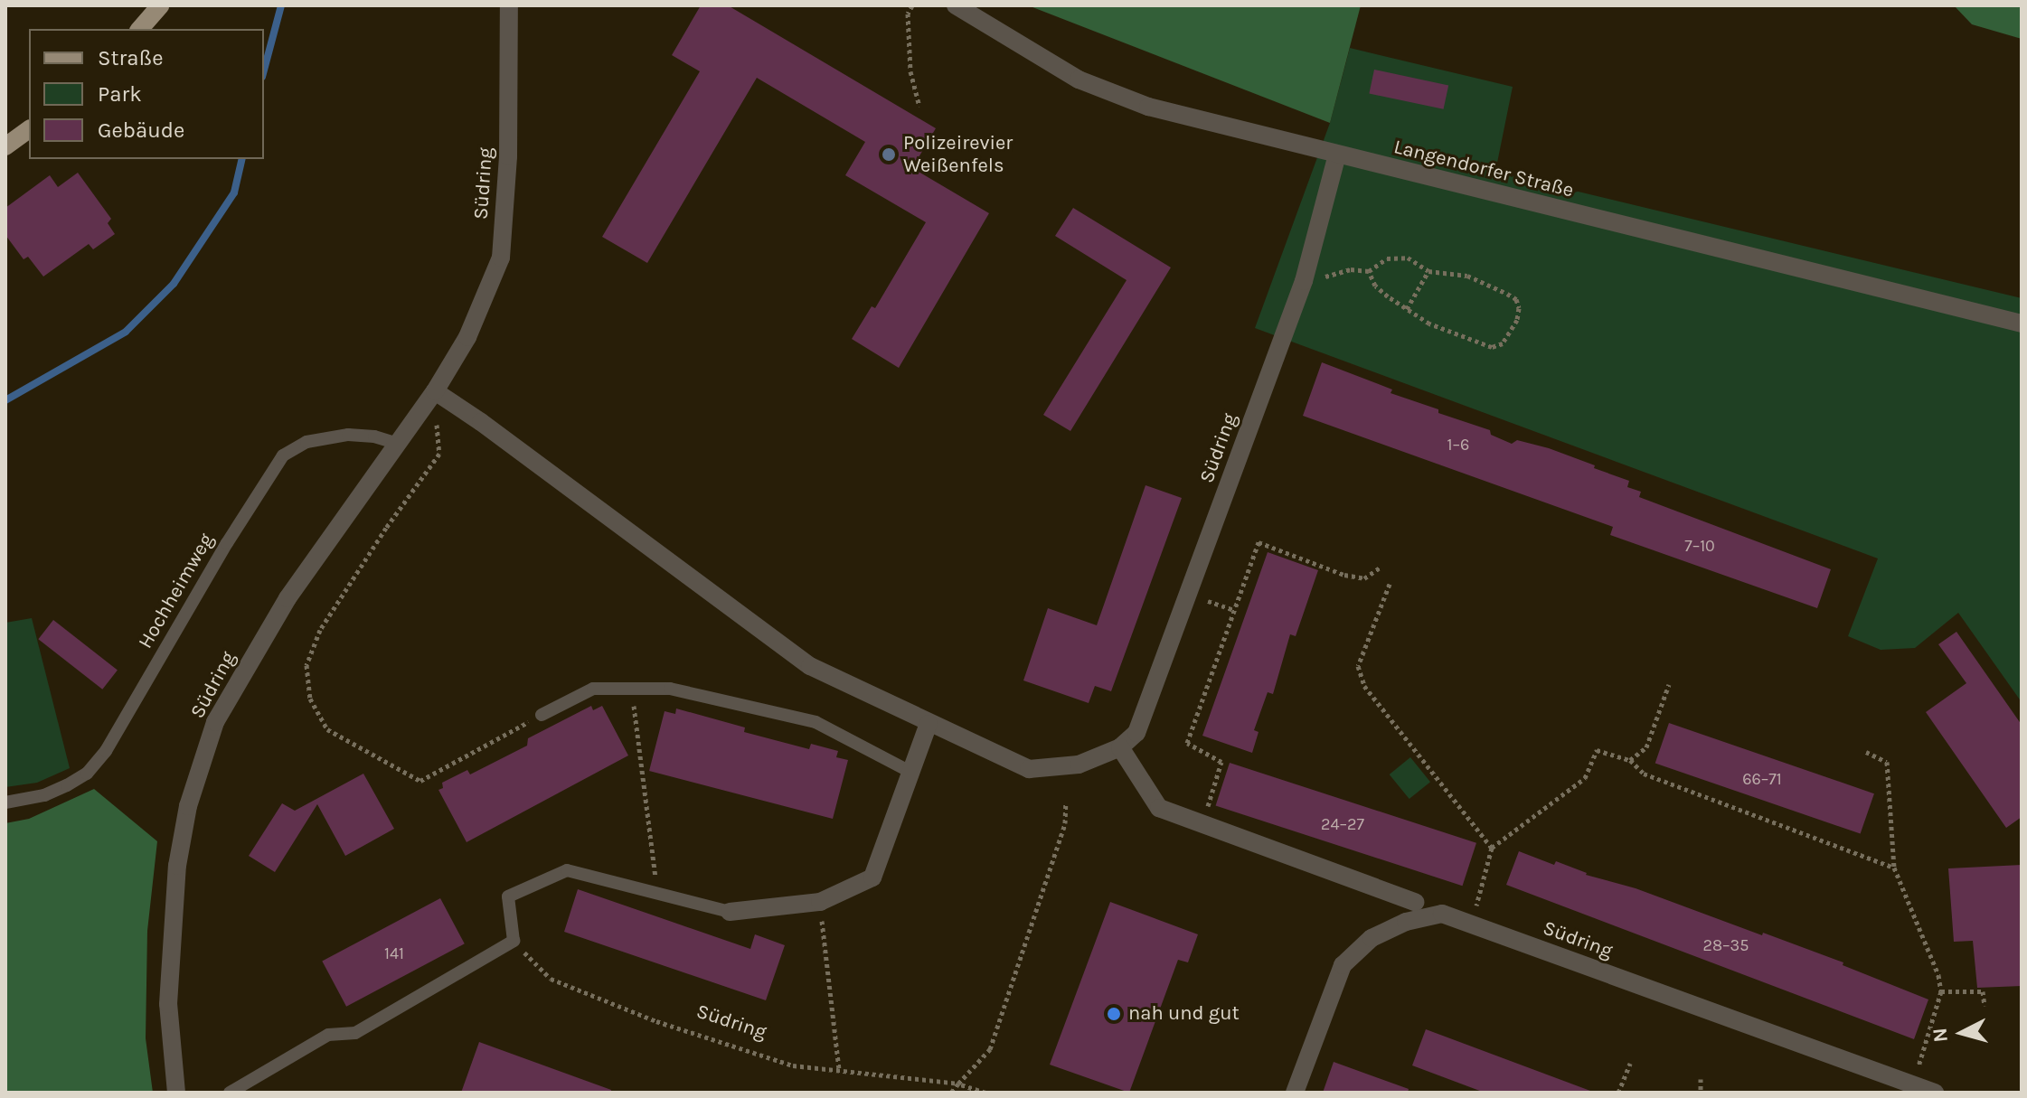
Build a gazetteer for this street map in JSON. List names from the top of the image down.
{
  "streets": {
    "street": ["Langendorfer Straße", "Südring"],
    "lane": ["Hochheimweg"]
  },
  "crossings": [
    ["Langendorfer Straße", "Südring"],
    ["Südring", "Hochheimweg"]
  ],
  "places": ["Polizeirevier Weißenfels", "nah und gut"],
  "house_numbers": [
    "1–6",
    "7–10",
    "66–71",
    "24–27",
    "28–35",
    "141"
  ],
  "legend": ["Straße", "Park", "Gebäude"],
  "north": "left"
}
